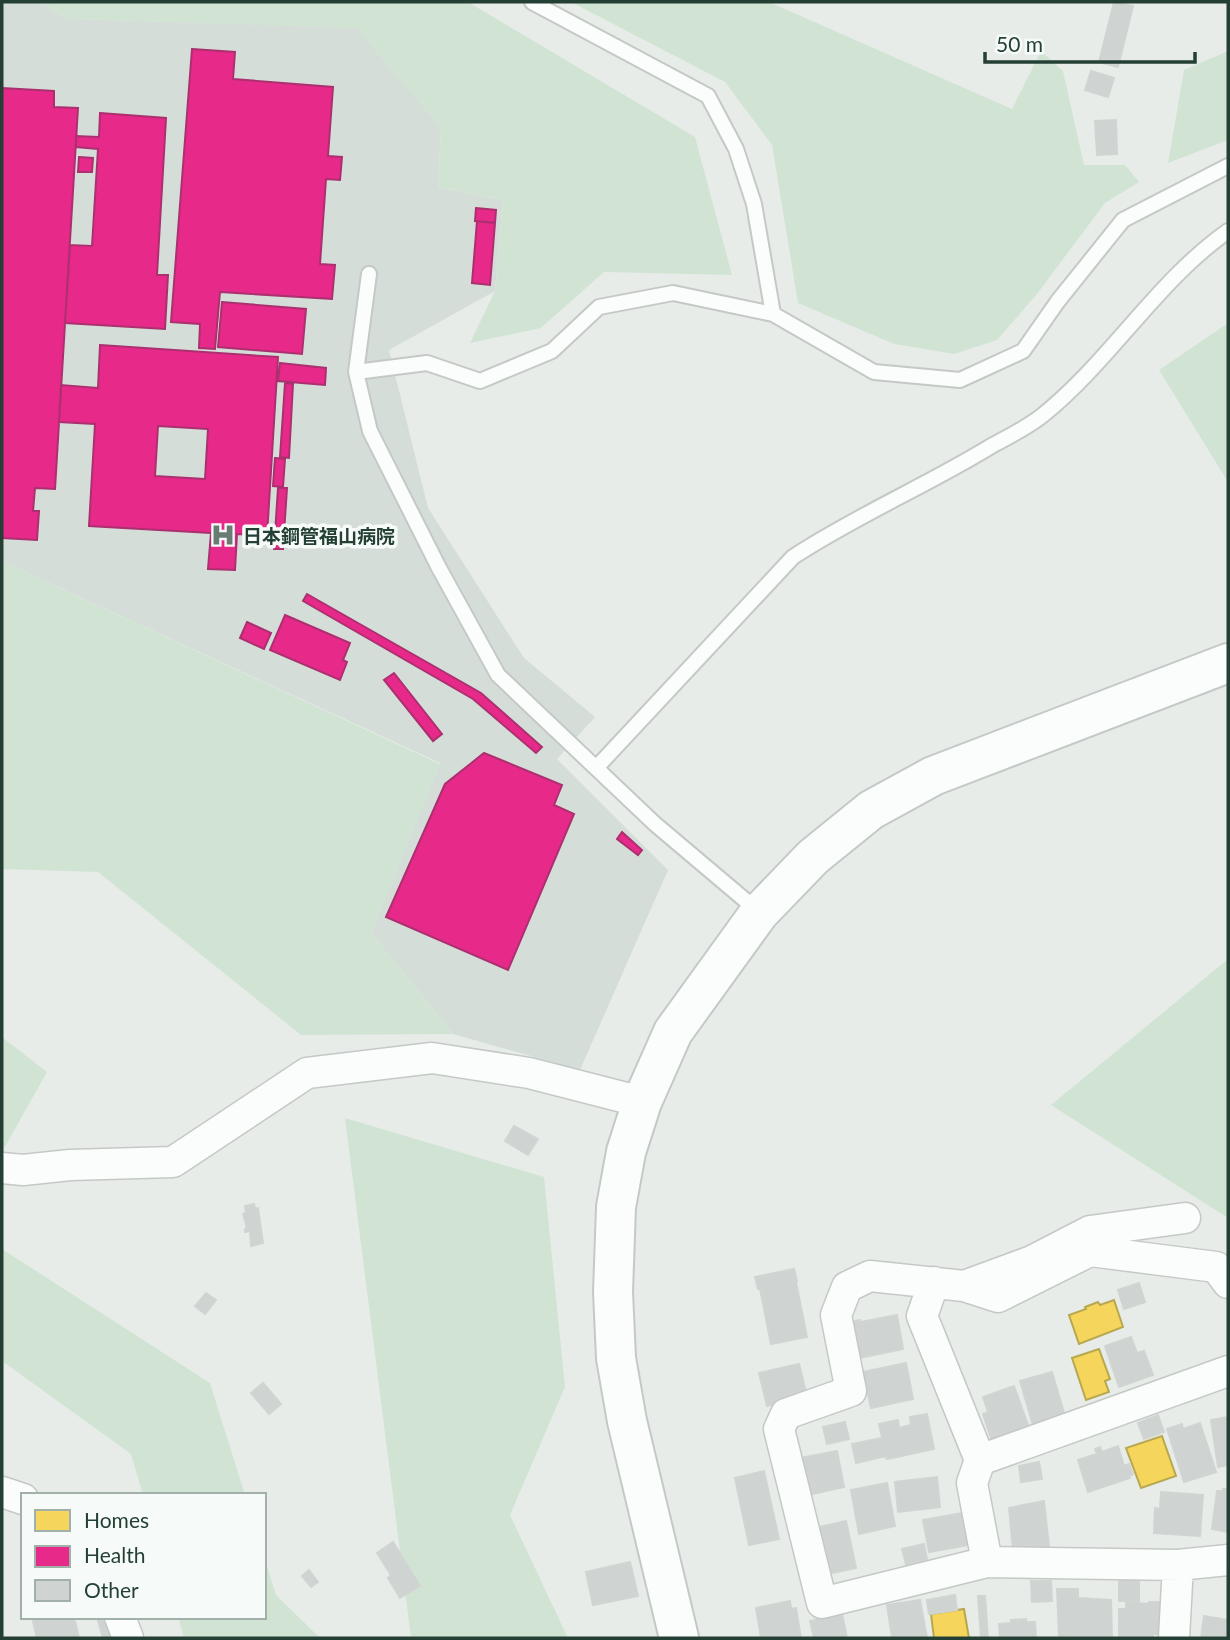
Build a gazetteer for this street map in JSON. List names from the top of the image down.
{
  "places": {
    "hospital": ["日本鋼管福山病院"]
  },
  "legend": ["Homes", "Health", "Other"],
  "scale_bar": "50 m"
}
